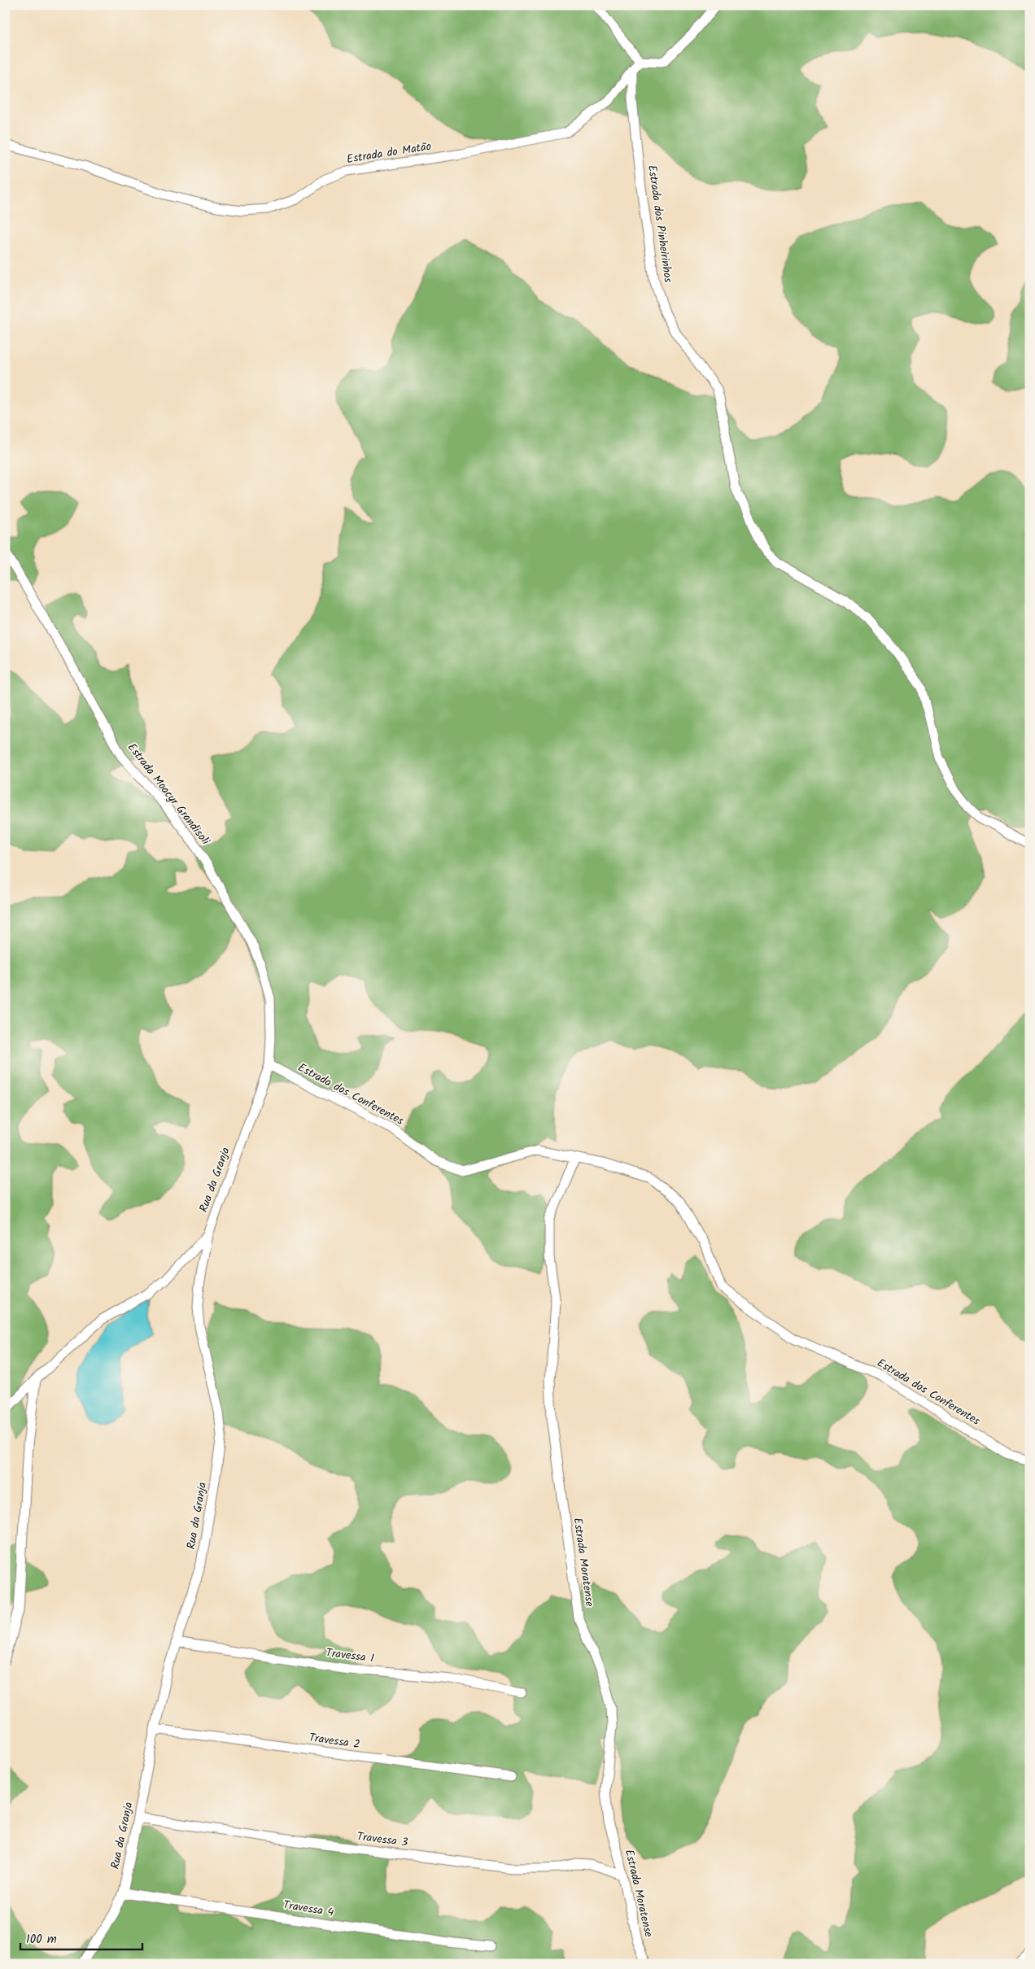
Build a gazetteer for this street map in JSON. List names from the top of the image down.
{
  "streets": {
    "street": [
      "Estrada do Matão",
      "Estrada dos Pinheirinhos",
      "Estrada Moacyr Grandisoli",
      "Estrada dos Conferentes",
      "Rua da Granja",
      "Estrada Moratense",
      "Travessa 1",
      "Travessa 2",
      "Travessa 3",
      "Travessa 4"
    ]
  },
  "crossings": [
    ["Estrada do Matão", "Estrada dos Pinheirinhos"],
    ["Estrada Moacyr Grandisoli", "Estrada dos Conferentes"],
    ["Estrada Moacyr Grandisoli", "Rua da Granja"],
    ["Estrada dos Conferentes", "Rua da Granja"],
    ["Estrada dos Conferentes", "Estrada Moratense"],
    ["Rua da Granja", "Travessa 1"],
    ["Rua da Granja", "Travessa 2"],
    ["Rua da Granja", "Travessa 3"],
    ["Rua da Granja", "Travessa 4"],
    ["Estrada Moratense", "Travessa 3"]
  ],
  "scale_bar": "100 m"
}
